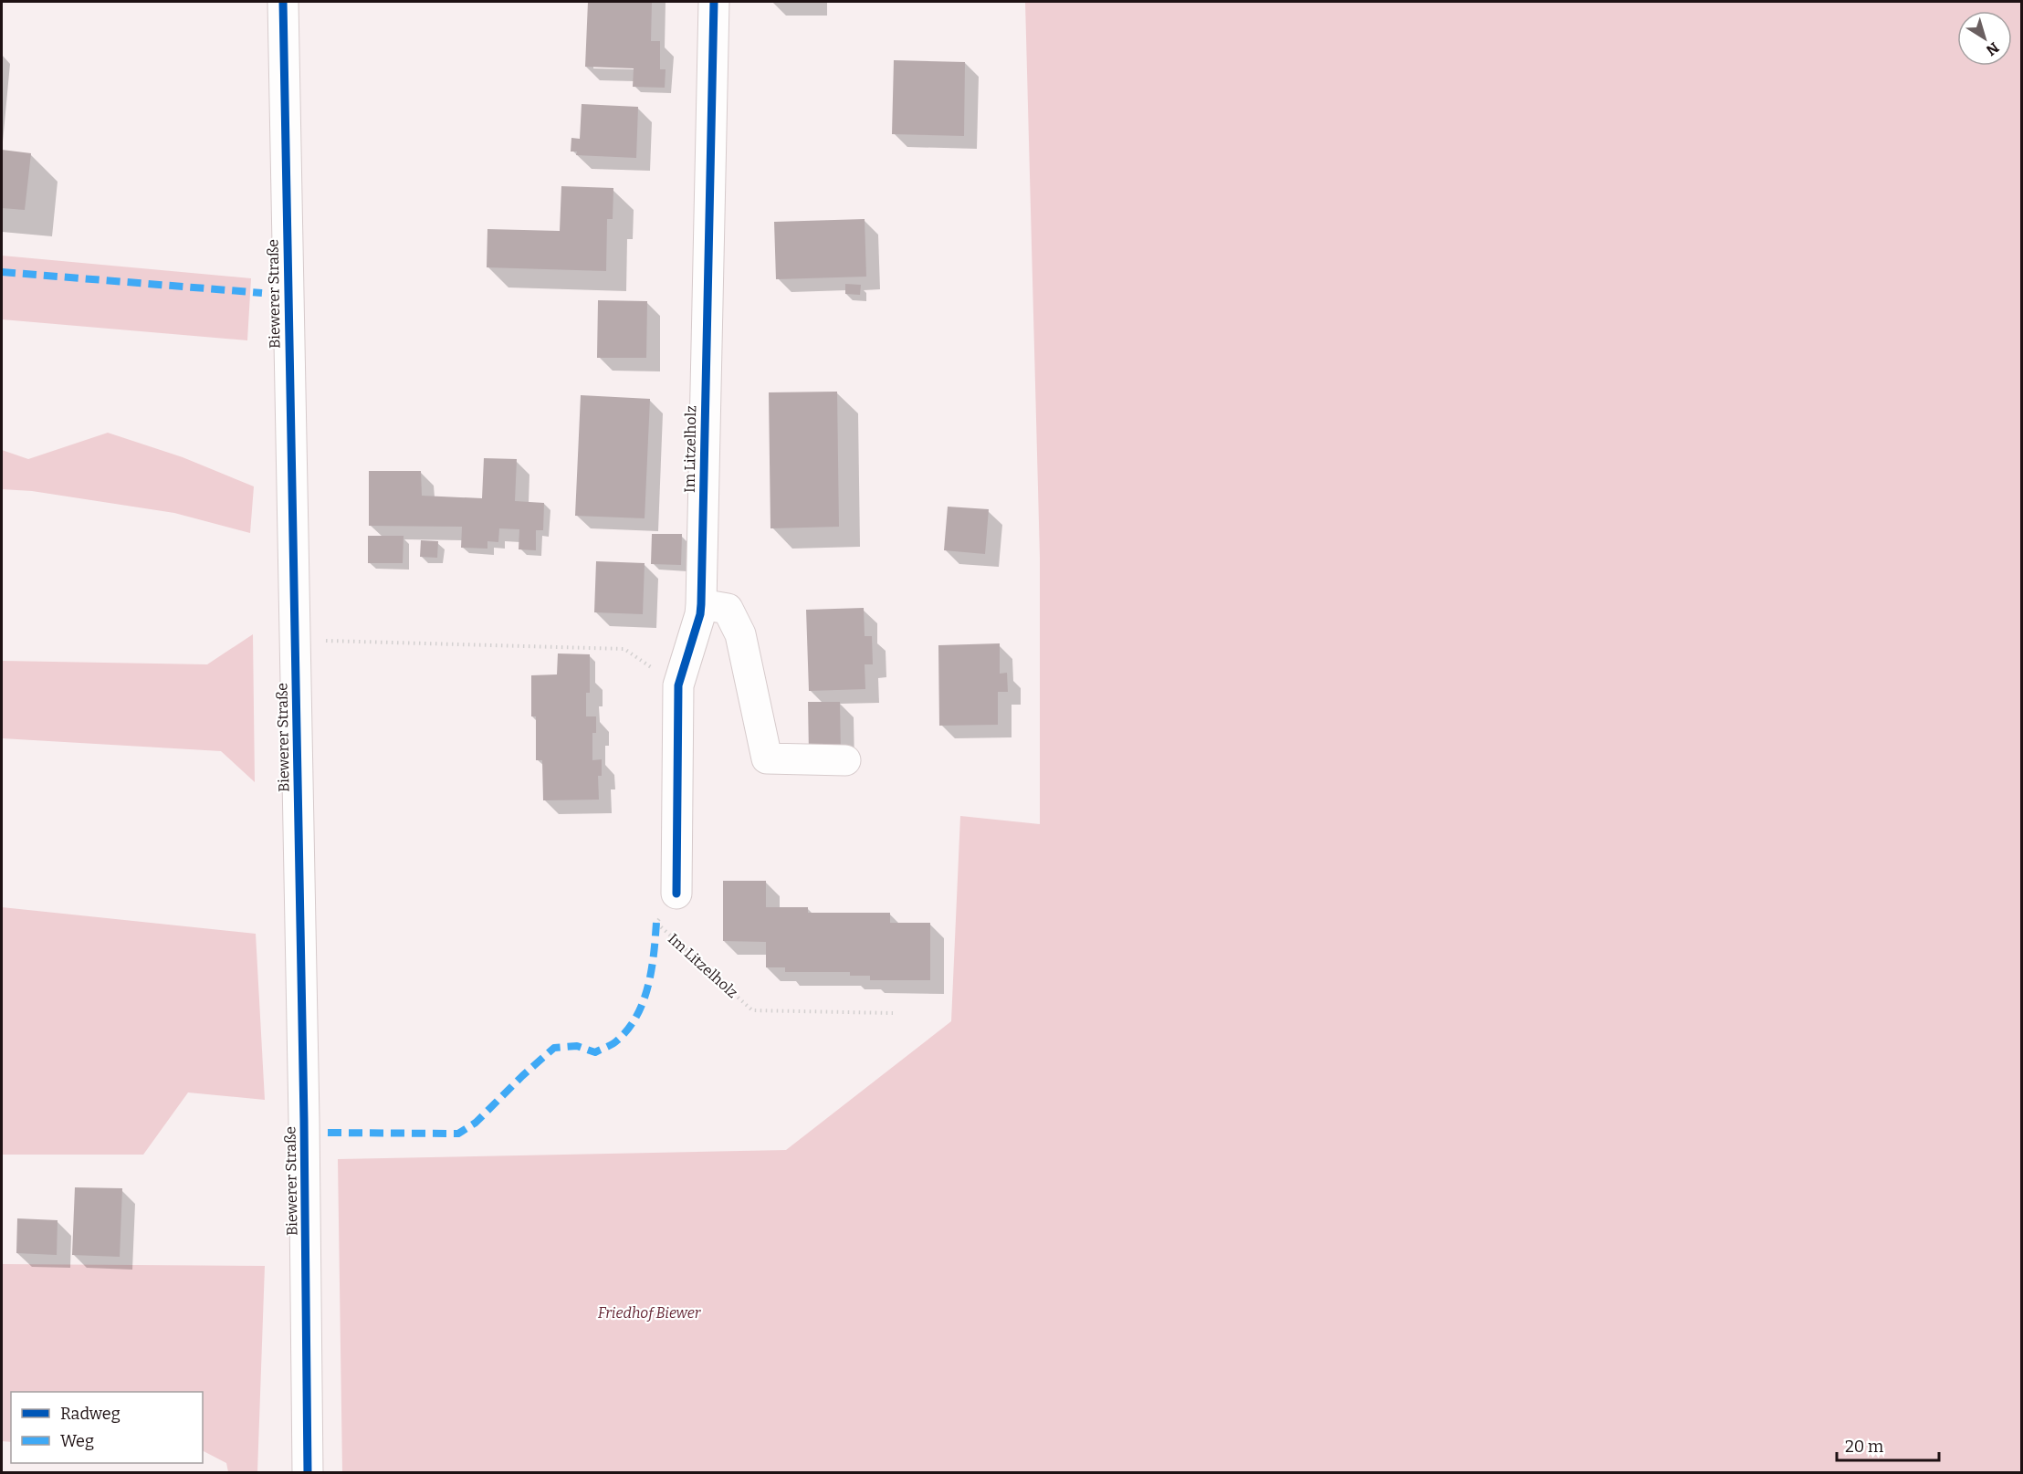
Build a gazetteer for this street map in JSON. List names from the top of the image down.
{
  "streets": {
    "street": ["Biewerer Straße", "Im Litzelholz"]
  },
  "parks": ["Friedhof Biewer"],
  "legend": ["Radweg", "Weg"],
  "scale_bar": "20 m",
  "north": "bottom right"
}
